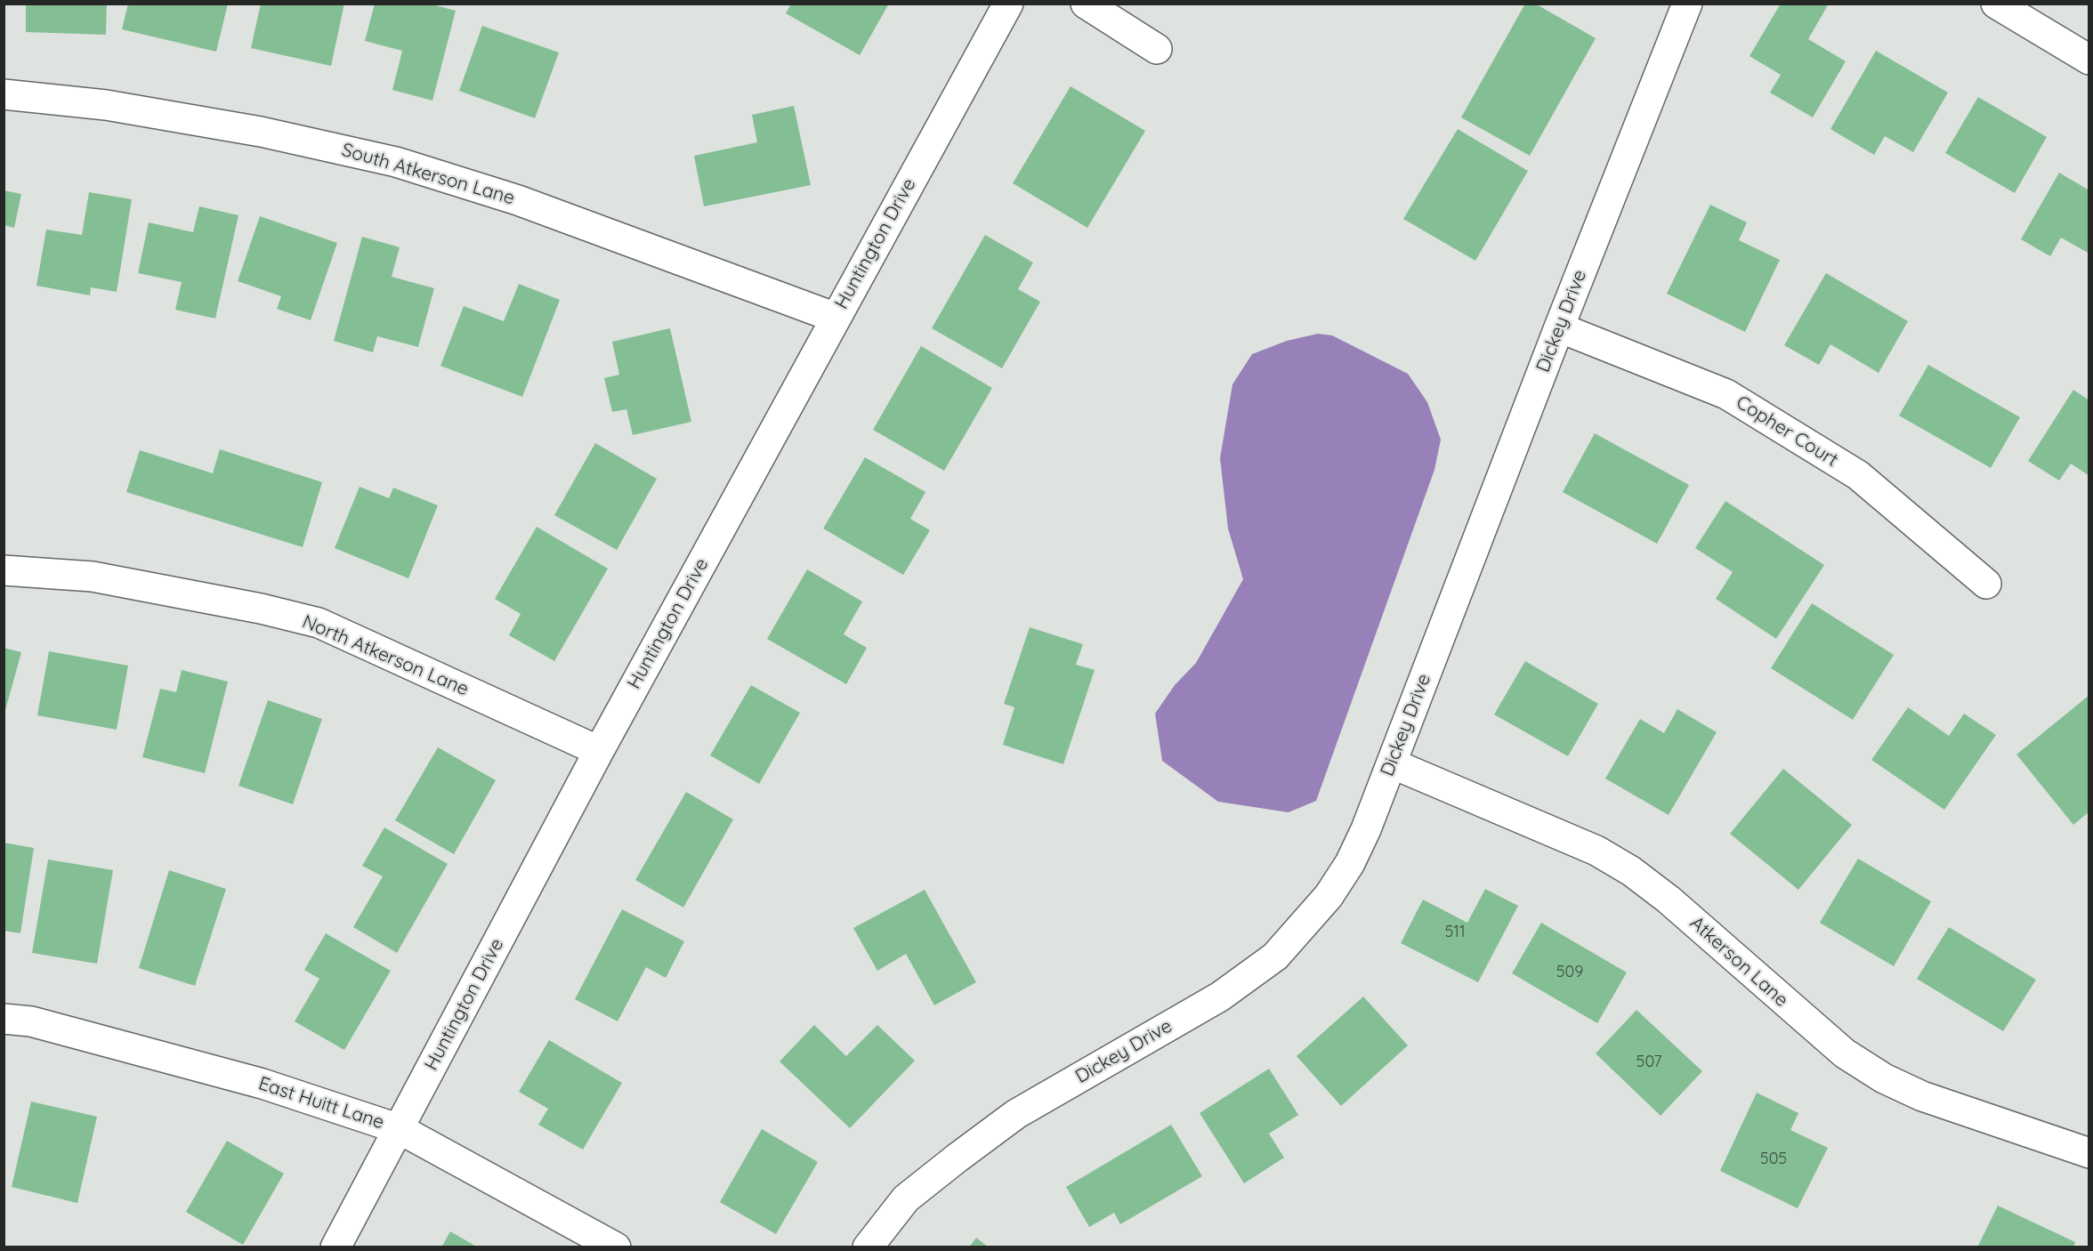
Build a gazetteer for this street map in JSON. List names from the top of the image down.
{
  "streets": {
    "street": [
      "South Atkerson Lane",
      "Huntington Drive",
      "Dickey Drive",
      "Copher Court",
      "North Atkerson Lane",
      "Atkerson Lane",
      "East Huitt Lane"
    ]
  },
  "crossings": [
    ["South Atkerson Lane", "Huntington Drive"],
    ["Huntington Drive", "North Atkerson Lane"],
    ["Huntington Drive", "East Huitt Lane"],
    ["Dickey Drive", "Copher Court"],
    ["Dickey Drive", "Atkerson Lane"]
  ],
  "house_numbers": [
    "511",
    "509",
    "507",
    "505"
  ]
}
